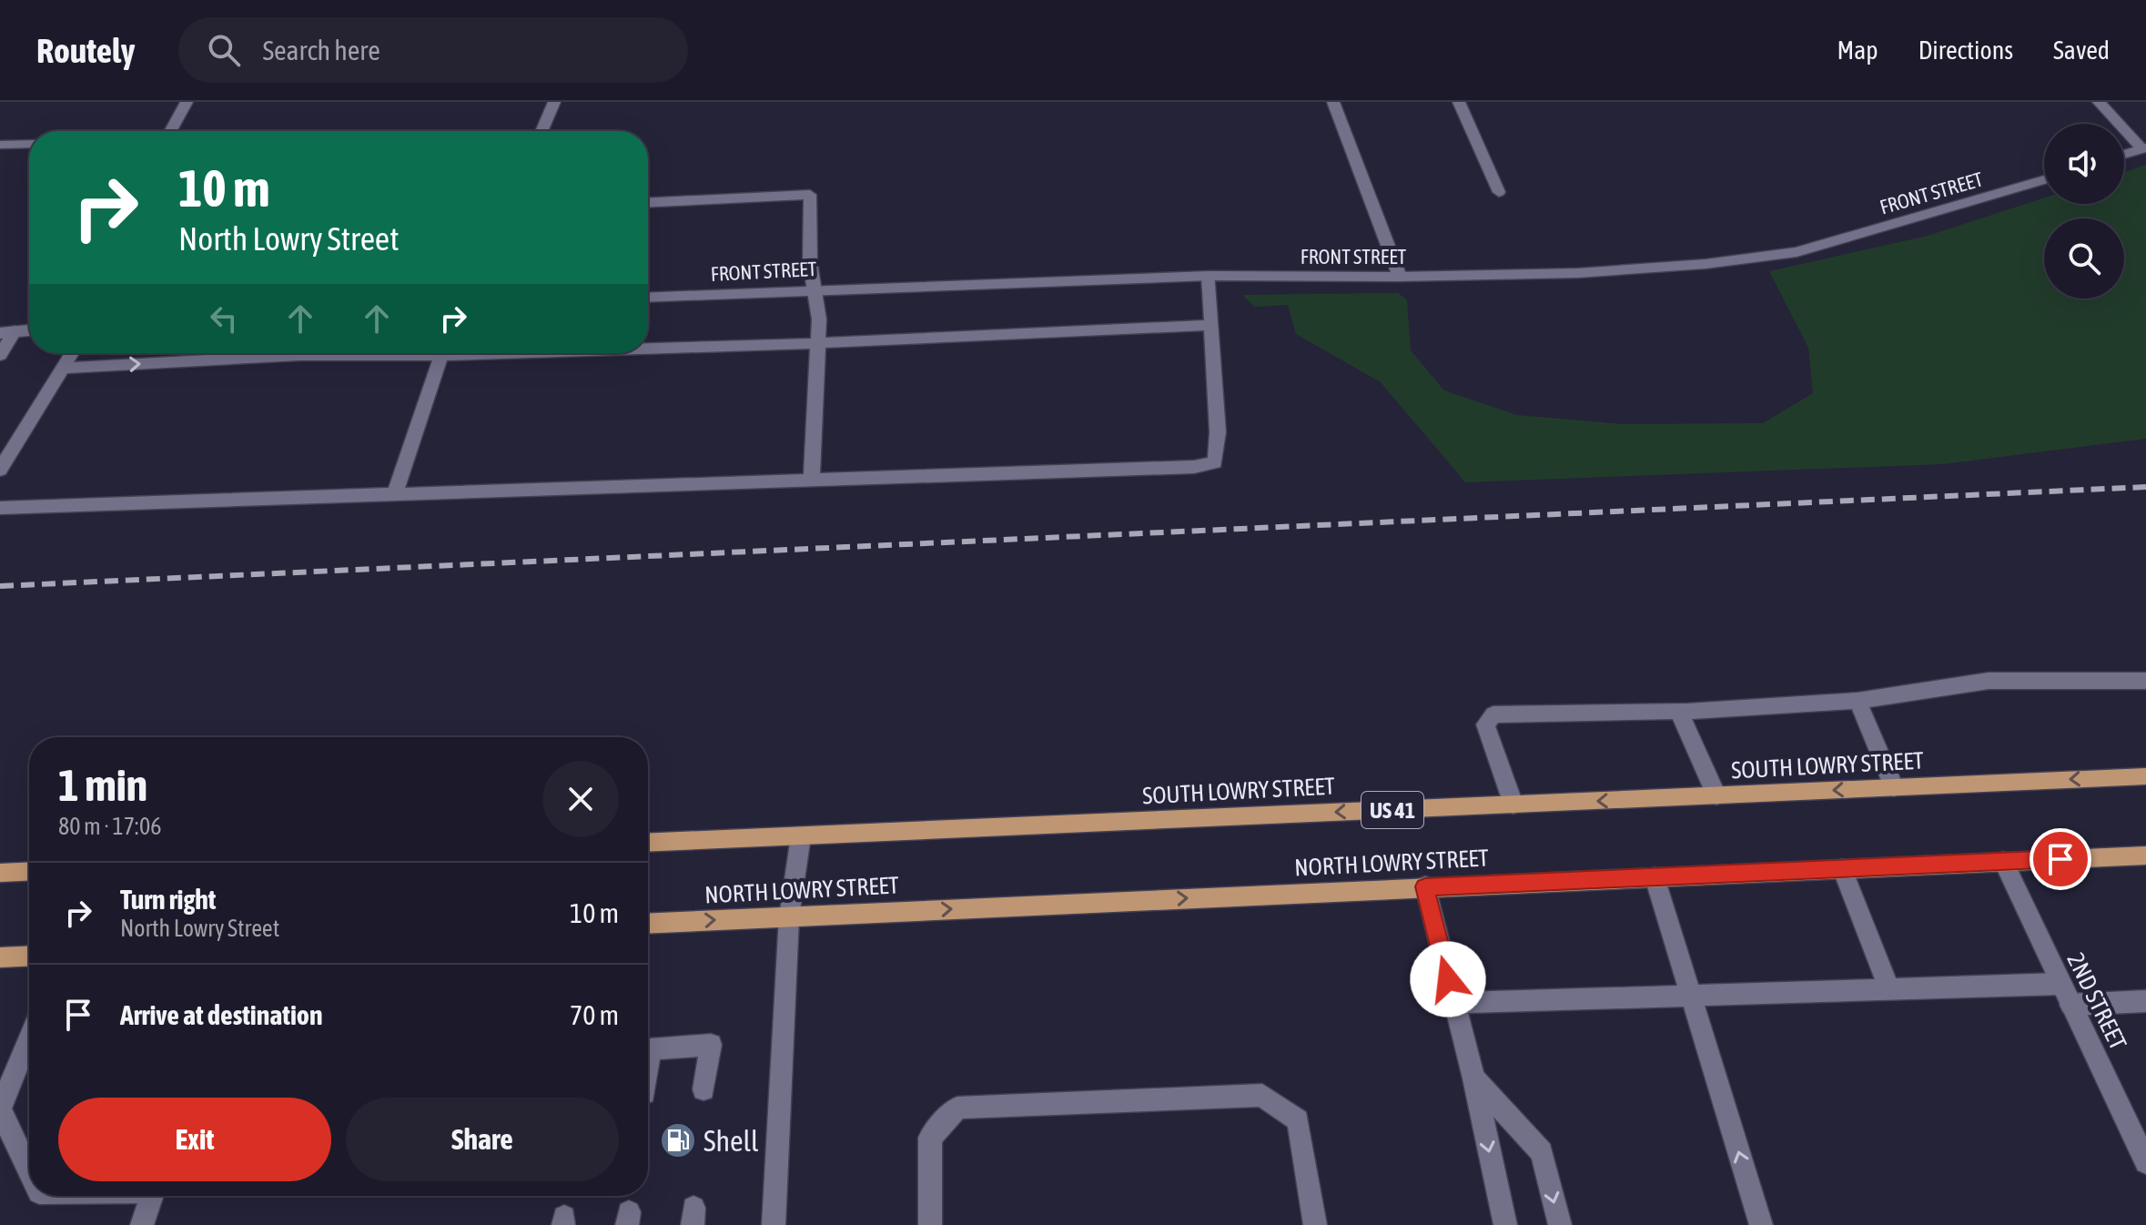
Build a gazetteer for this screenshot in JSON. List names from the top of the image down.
{
  "streets": {
    "main road": ["SOUTH LOWRY STREET", "US 41", "NORTH LOWRY STREET"],
    "street": ["FRONT STREET", "2ND STREET"]
  },
  "crossings": [
    ["NORTH LOWRY STREET", "2ND STREET"]
  ],
  "one_way": ["SOUTH LOWRY STREET", "NORTH LOWRY STREET"],
  "places": {
    "fuel station": ["Shell"]
  },
  "page": {
    "header": "Routely",
    "search": "Search here",
    "nav": ["Map", "Directions", "Saved"],
    "turn": ["10 m", "North Lowry Street"],
    "heading": ["1 min", "80 m · 17:06"],
    "list": [
      {
        "name": "Turn right",
        "note": "North Lowry Street",
        "value": "10 m"
      },
      {
        "name": "Arrive at destination",
        "value": "70 m"
      }
    ],
    "buttons": ["Exit", "Share"]
  }
}
